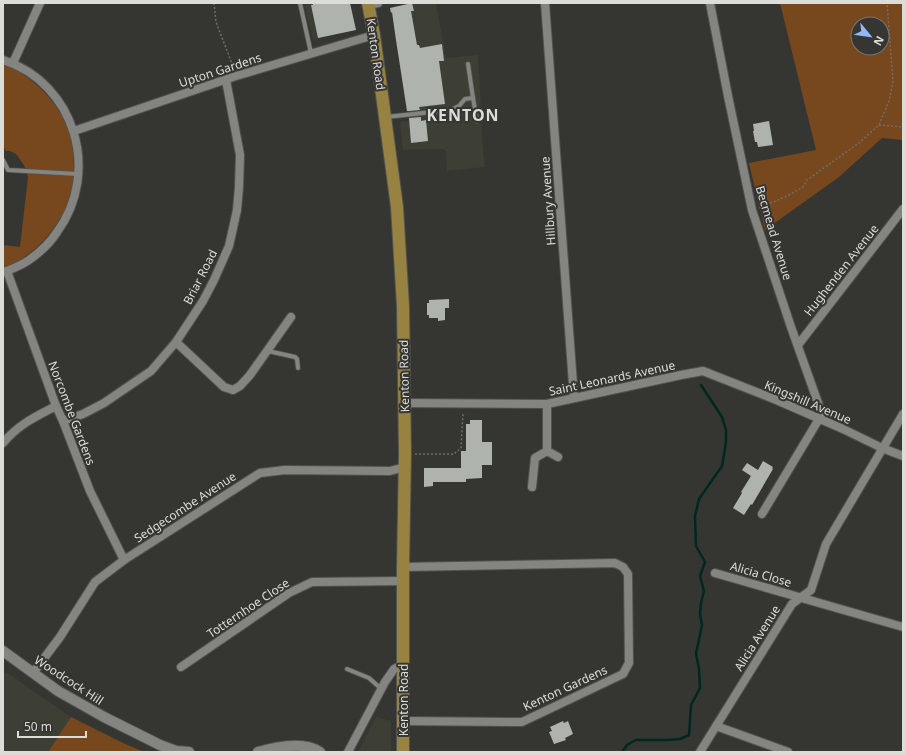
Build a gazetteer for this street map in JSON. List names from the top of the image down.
{
  "streets": {
    "main road": ["Kenton Road"],
    "street": [
      "Upton Gardens",
      "Hillbury Avenue",
      "Becmead Avenue",
      "Hughenden Avenue",
      "Briar Road",
      "Saint Leonards Avenue",
      "Kingshill Avenue",
      "Norcombe Gardens",
      "Sedgecombe Avenue",
      "Alicia Close",
      "Totternhoe Close",
      "Alicia Avenue",
      "Woodcock Hill",
      "Kenton Gardens"
    ]
  },
  "crossings": [
    ["Kenton Road", "Upton Gardens"],
    ["Kenton Road", "Saint Leonards Avenue"],
    ["Kenton Road", "Sedgecombe Avenue"],
    ["Kenton Road", "Totternhoe Close"],
    ["Kenton Road", "Kenton Gardens"],
    ["Upton Gardens", "Briar Road"],
    ["Hillbury Avenue", "Saint Leonards Avenue"],
    ["Becmead Avenue", "Hughenden Avenue"],
    ["Becmead Avenue", "Kingshill Avenue"],
    ["Briar Road", "Norcombe Gardens"],
    ["Saint Leonards Avenue", "Kingshill Avenue"],
    ["Kingshill Avenue", "Alicia Avenue"],
    ["Norcombe Gardens", "Sedgecombe Avenue"],
    ["Sedgecombe Avenue", "Woodcock Hill"],
    ["Alicia Close", "Alicia Avenue"]
  ],
  "districts": ["KENTON"],
  "scale_bar": "50 m",
  "north": "bottom right"
}
